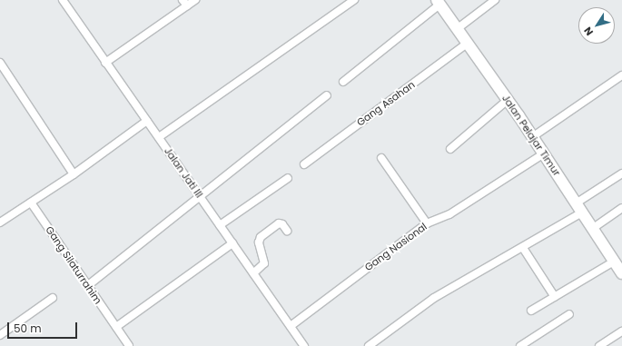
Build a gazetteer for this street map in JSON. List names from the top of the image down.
{
  "streets": {
    "street": [
      "Gang Asahan",
      "Jalan Pelajar Timur",
      "Jalan Jati III",
      "Gang Nasional",
      "Gang Silaturrahim"
    ]
  },
  "crossings": [
    ["Gang Asahan", "Jalan Pelajar Timur"],
    ["Jalan Pelajar Timur", "Gang Nasional"],
    ["Jalan Jati III", "Gang Nasional"]
  ],
  "scale_bar": "50 m",
  "north": "bottom left"
}
